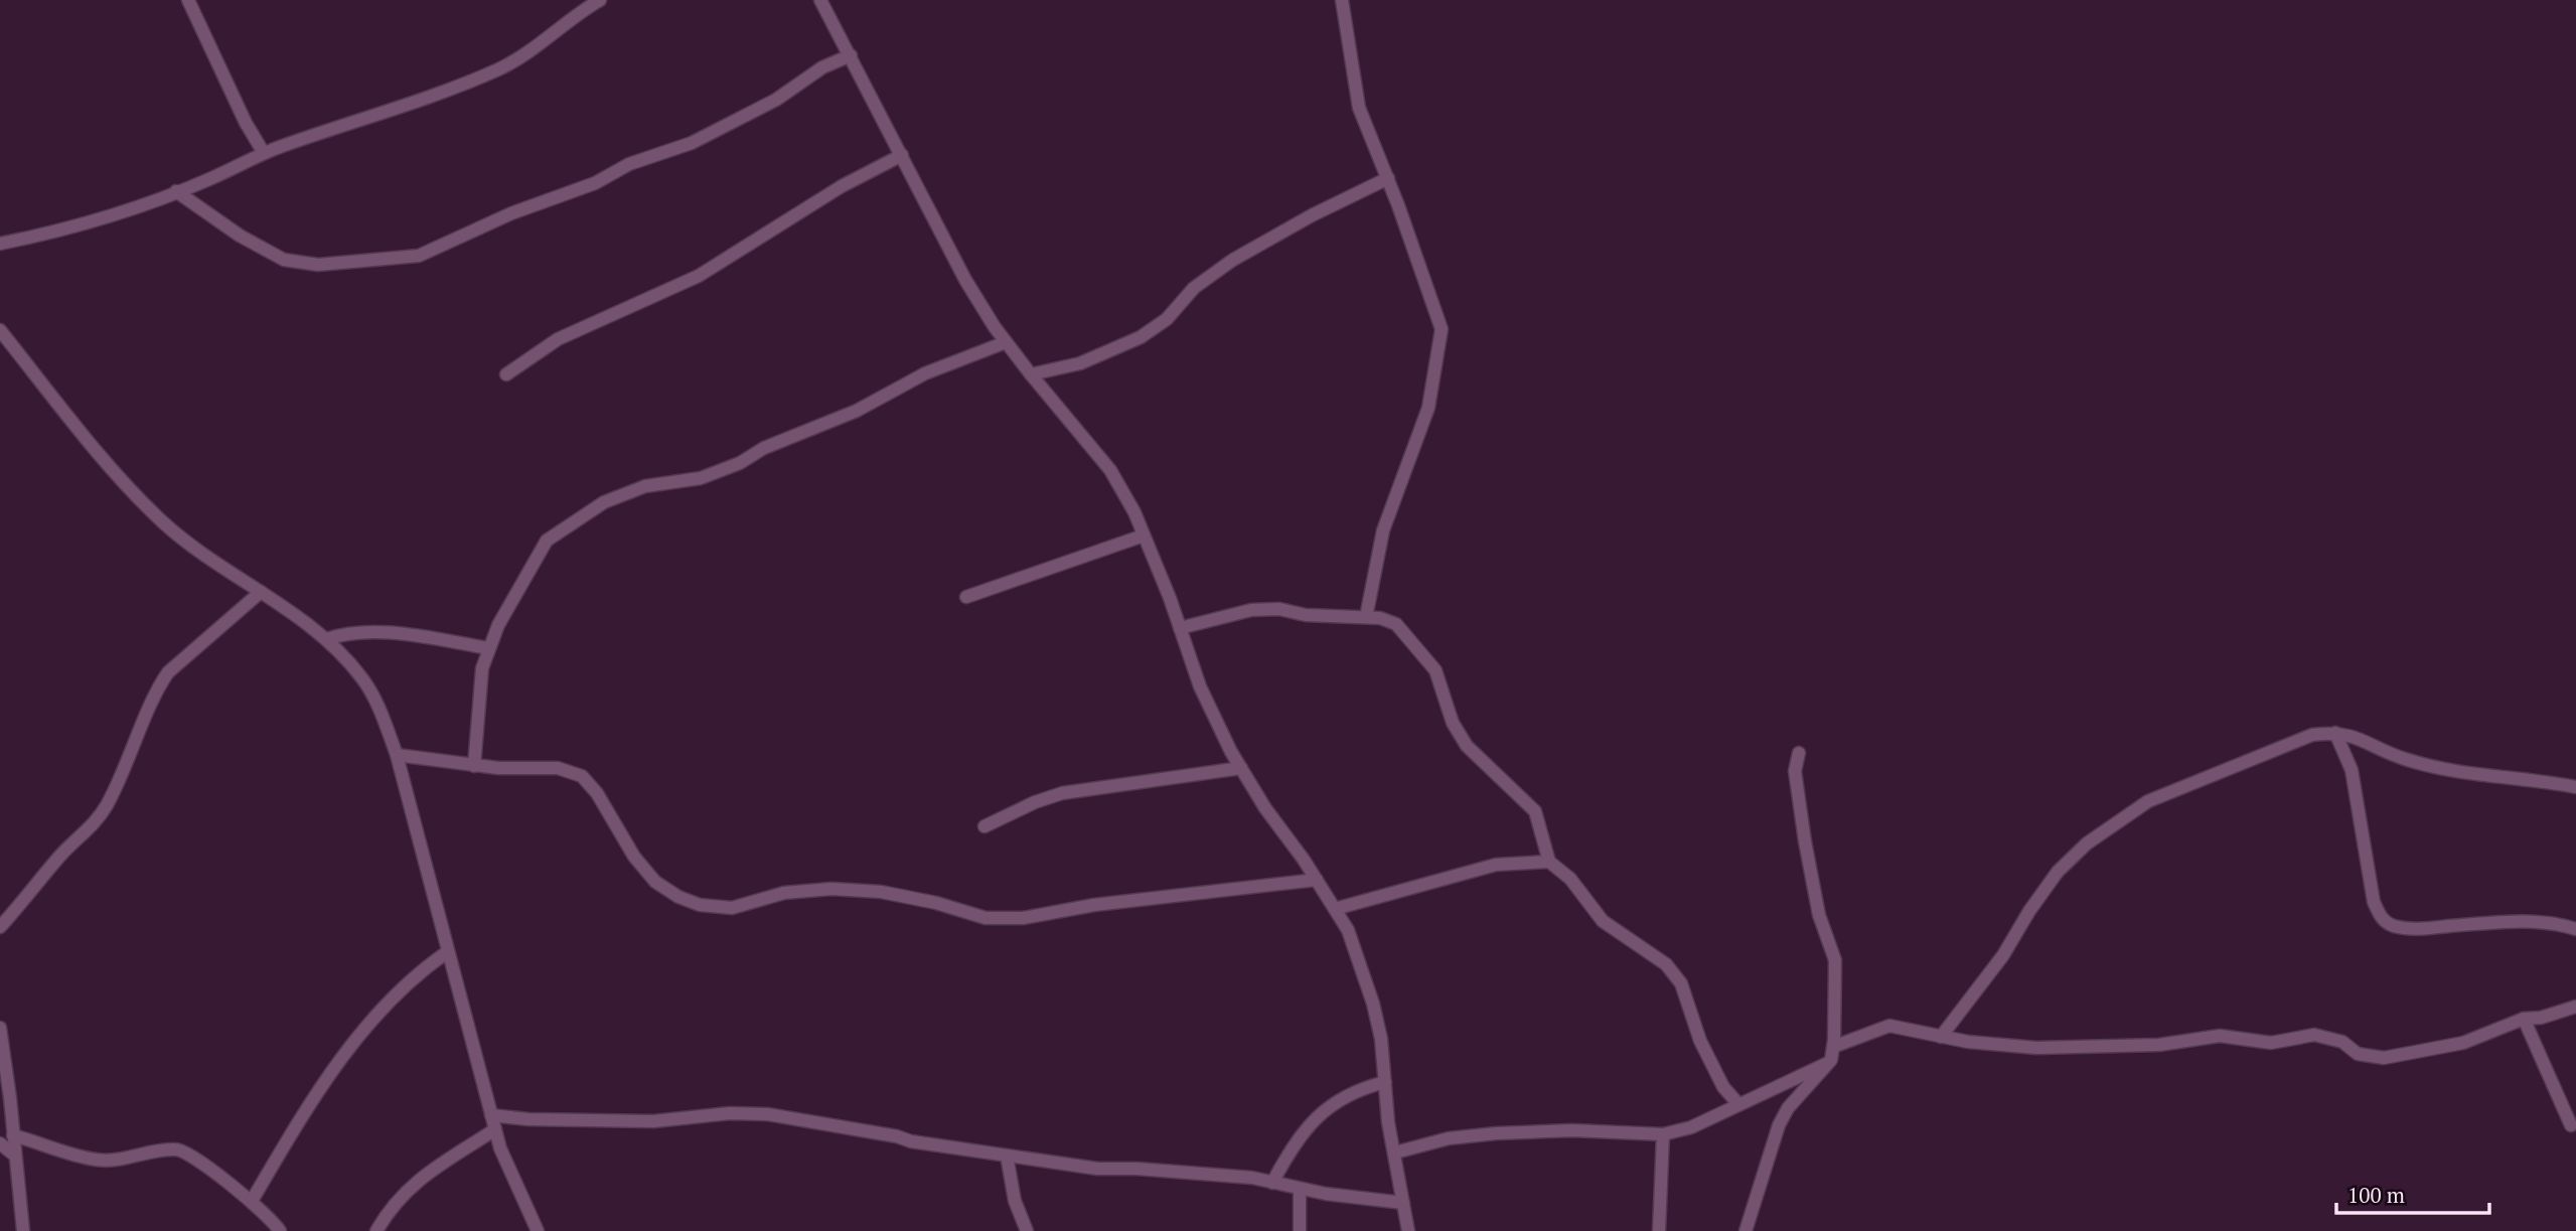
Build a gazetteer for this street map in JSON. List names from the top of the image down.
{
  "scale_bar": "100 m"
}
